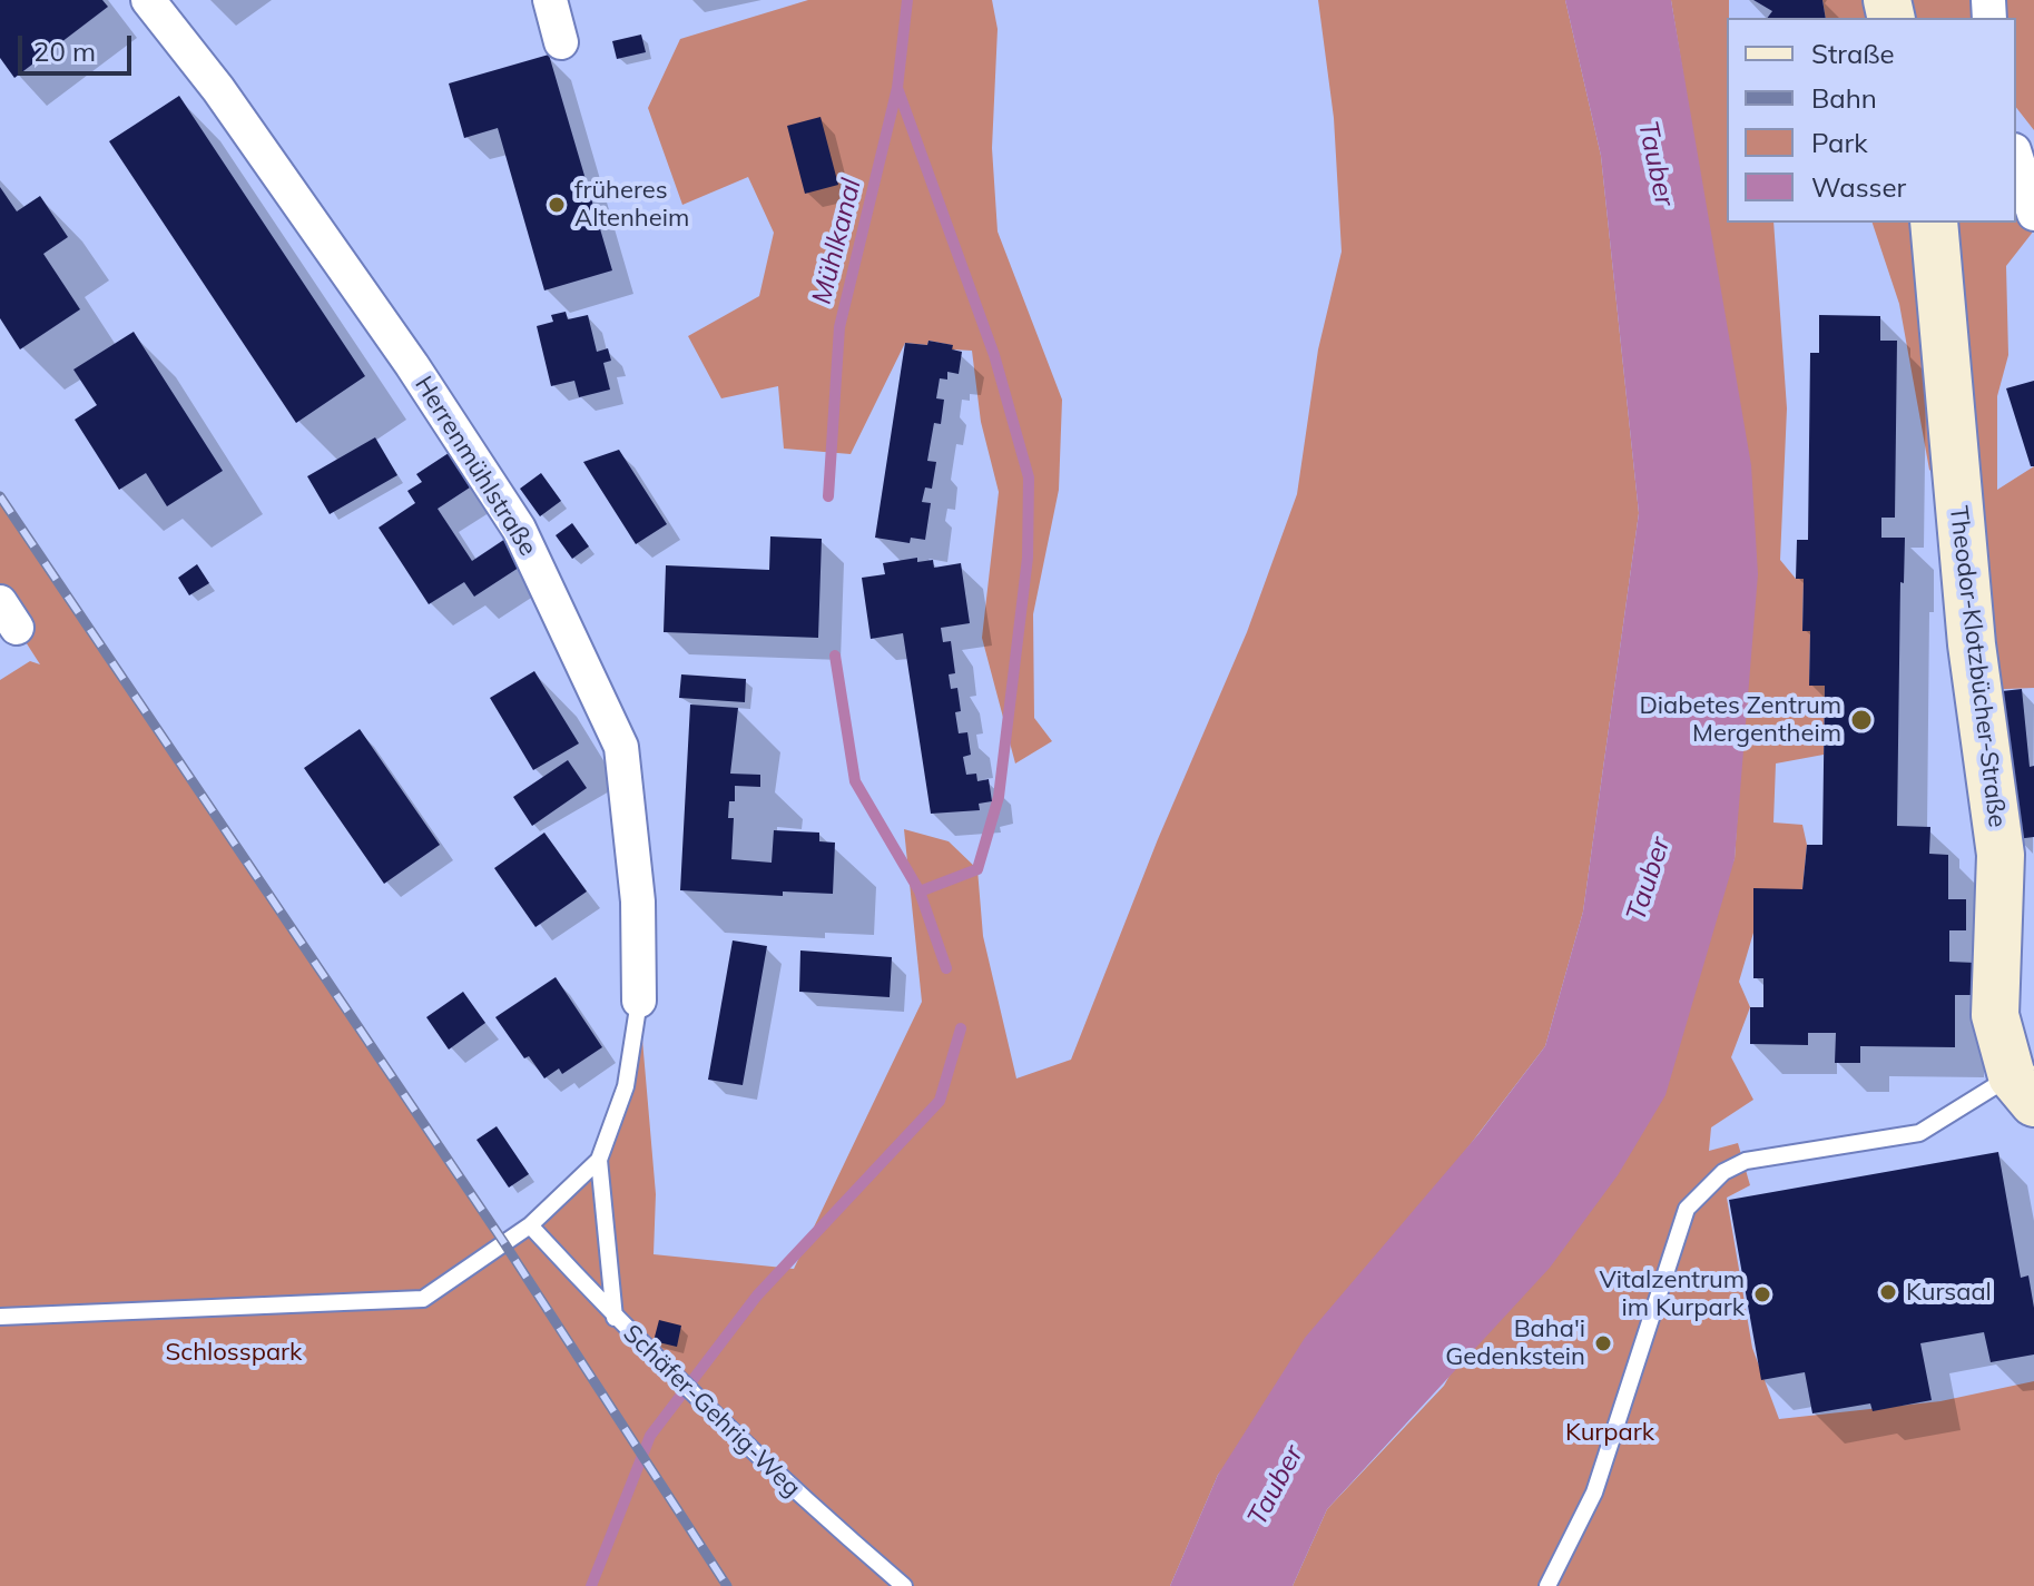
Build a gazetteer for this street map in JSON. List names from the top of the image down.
{
  "streets": {
    "street": ["Herrenmühlstraße", "Theodor-Klotzbücher-Straße"],
    "lane": ["Schäfer-Gehrig-Weg"]
  },
  "water": ["Tauber", "Mühlkanal"],
  "parks": ["Schlosspark", "Kurpark"],
  "places": [
    "früheres Altenheim",
    "Diabetes Zentrum Mergentheim",
    "Kursaal",
    "Vitalzentrum im Kurpark",
    "Baha'i Gedenkstein"
  ],
  "legend": [
    "Straße",
    "Bahn",
    "Park",
    "Wasser"
  ],
  "scale_bar": "20 m"
}
